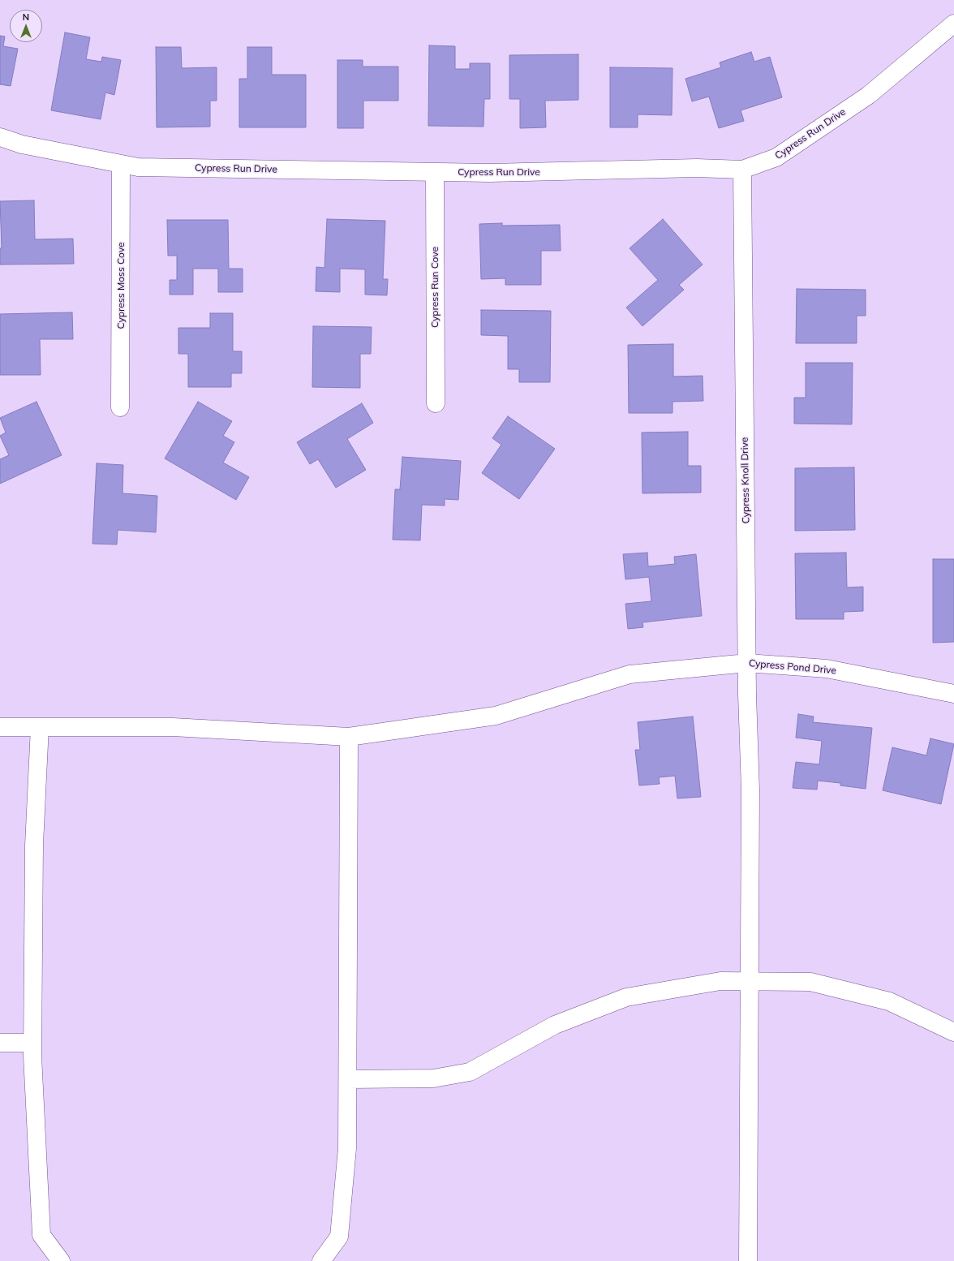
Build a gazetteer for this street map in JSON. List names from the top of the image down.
{
  "streets": {
    "street": [
      "Cypress Run Drive",
      "Cypress Moss Cove",
      "Cypress Run Cove",
      "Cypress Knoll Drive",
      "Cypress Pond Drive"
    ]
  },
  "crossings": [
    ["Cypress Run Drive", "Cypress Moss Cove"],
    ["Cypress Run Drive", "Cypress Run Cove"],
    ["Cypress Run Drive", "Cypress Knoll Drive"],
    ["Cypress Knoll Drive", "Cypress Pond Drive"]
  ],
  "north": "top"
}
